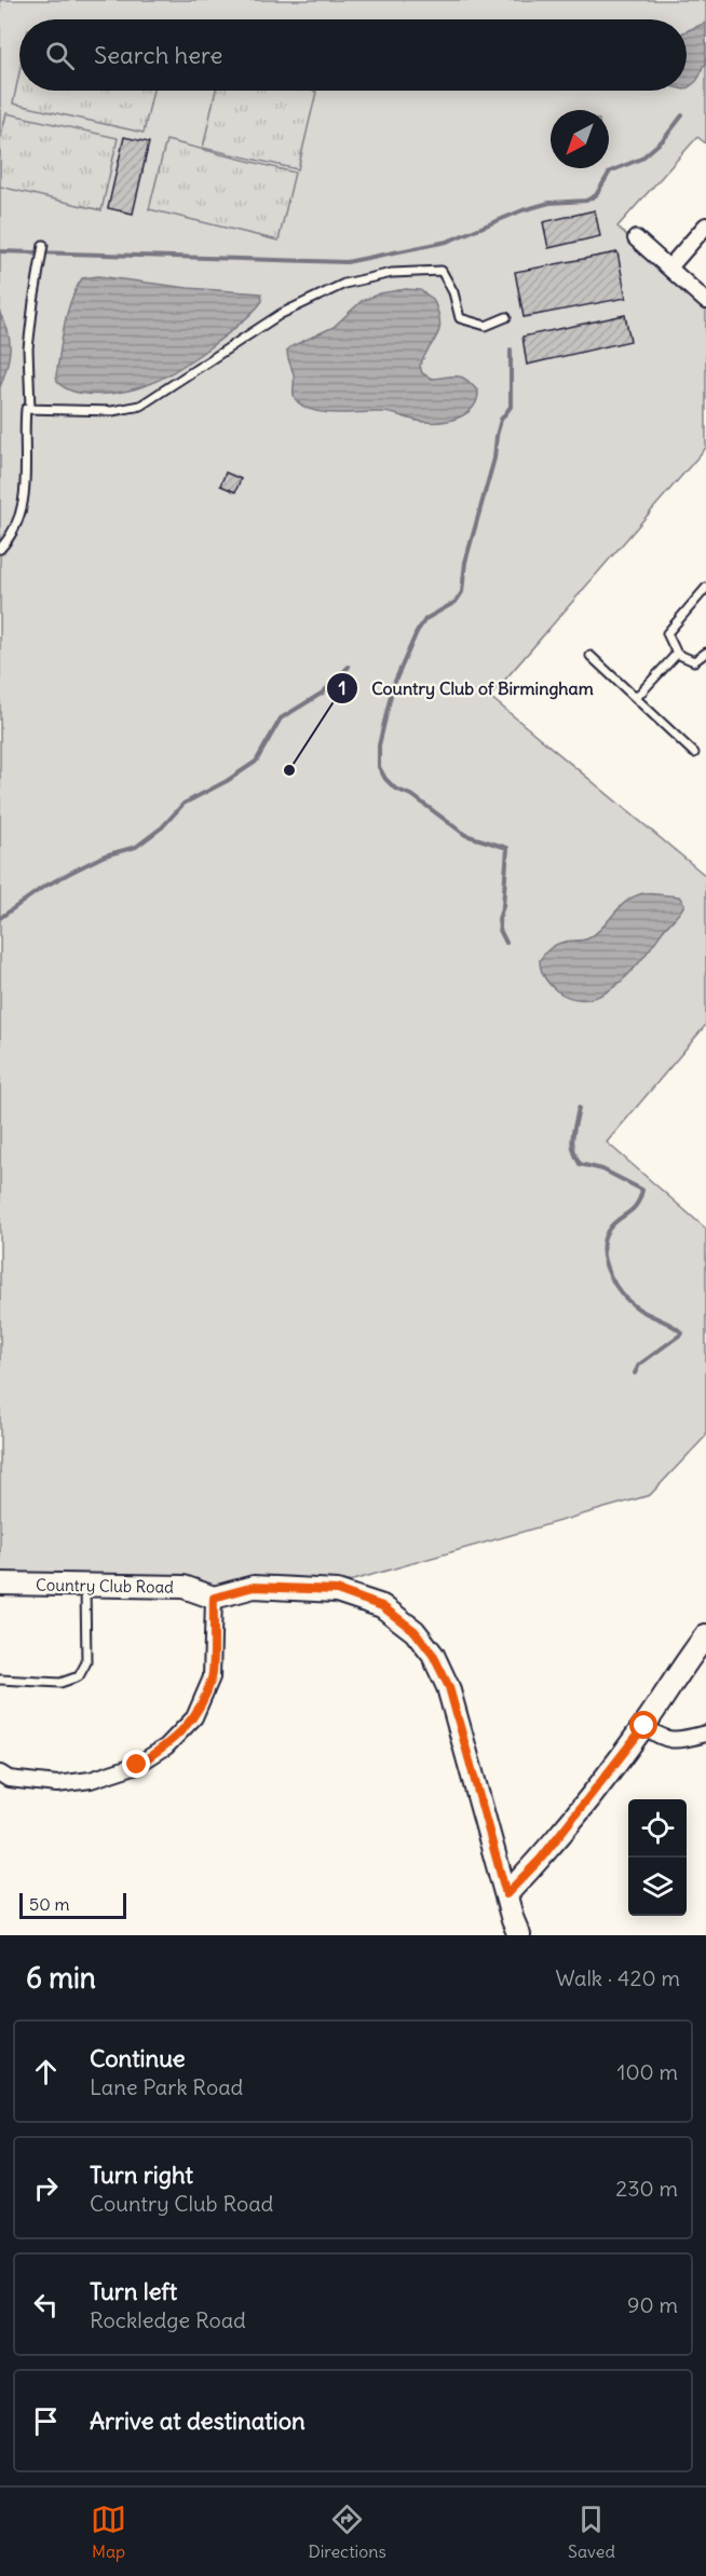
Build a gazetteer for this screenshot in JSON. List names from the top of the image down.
{
  "streets": {
    "street": ["Country Club Road"]
  },
  "places": ["Country Club of Birmingham"],
  "scale_bar": "50 m",
  "north": "bottom left",
  "page": {
    "search": "Search here",
    "scale": "50 m",
    "heading": ["6 min", "Walk · 420 m"],
    "list": [
      ["Continue", "Lane Park Road", "100 m"],
      ["Turn right", "Country Club Road", "230 m"],
      ["Turn left", "Rockledge Road", "90 m"],
      "Arrive at destination"
    ],
    "nav": ["Map", "Directions", "Saved"]
  }
}
